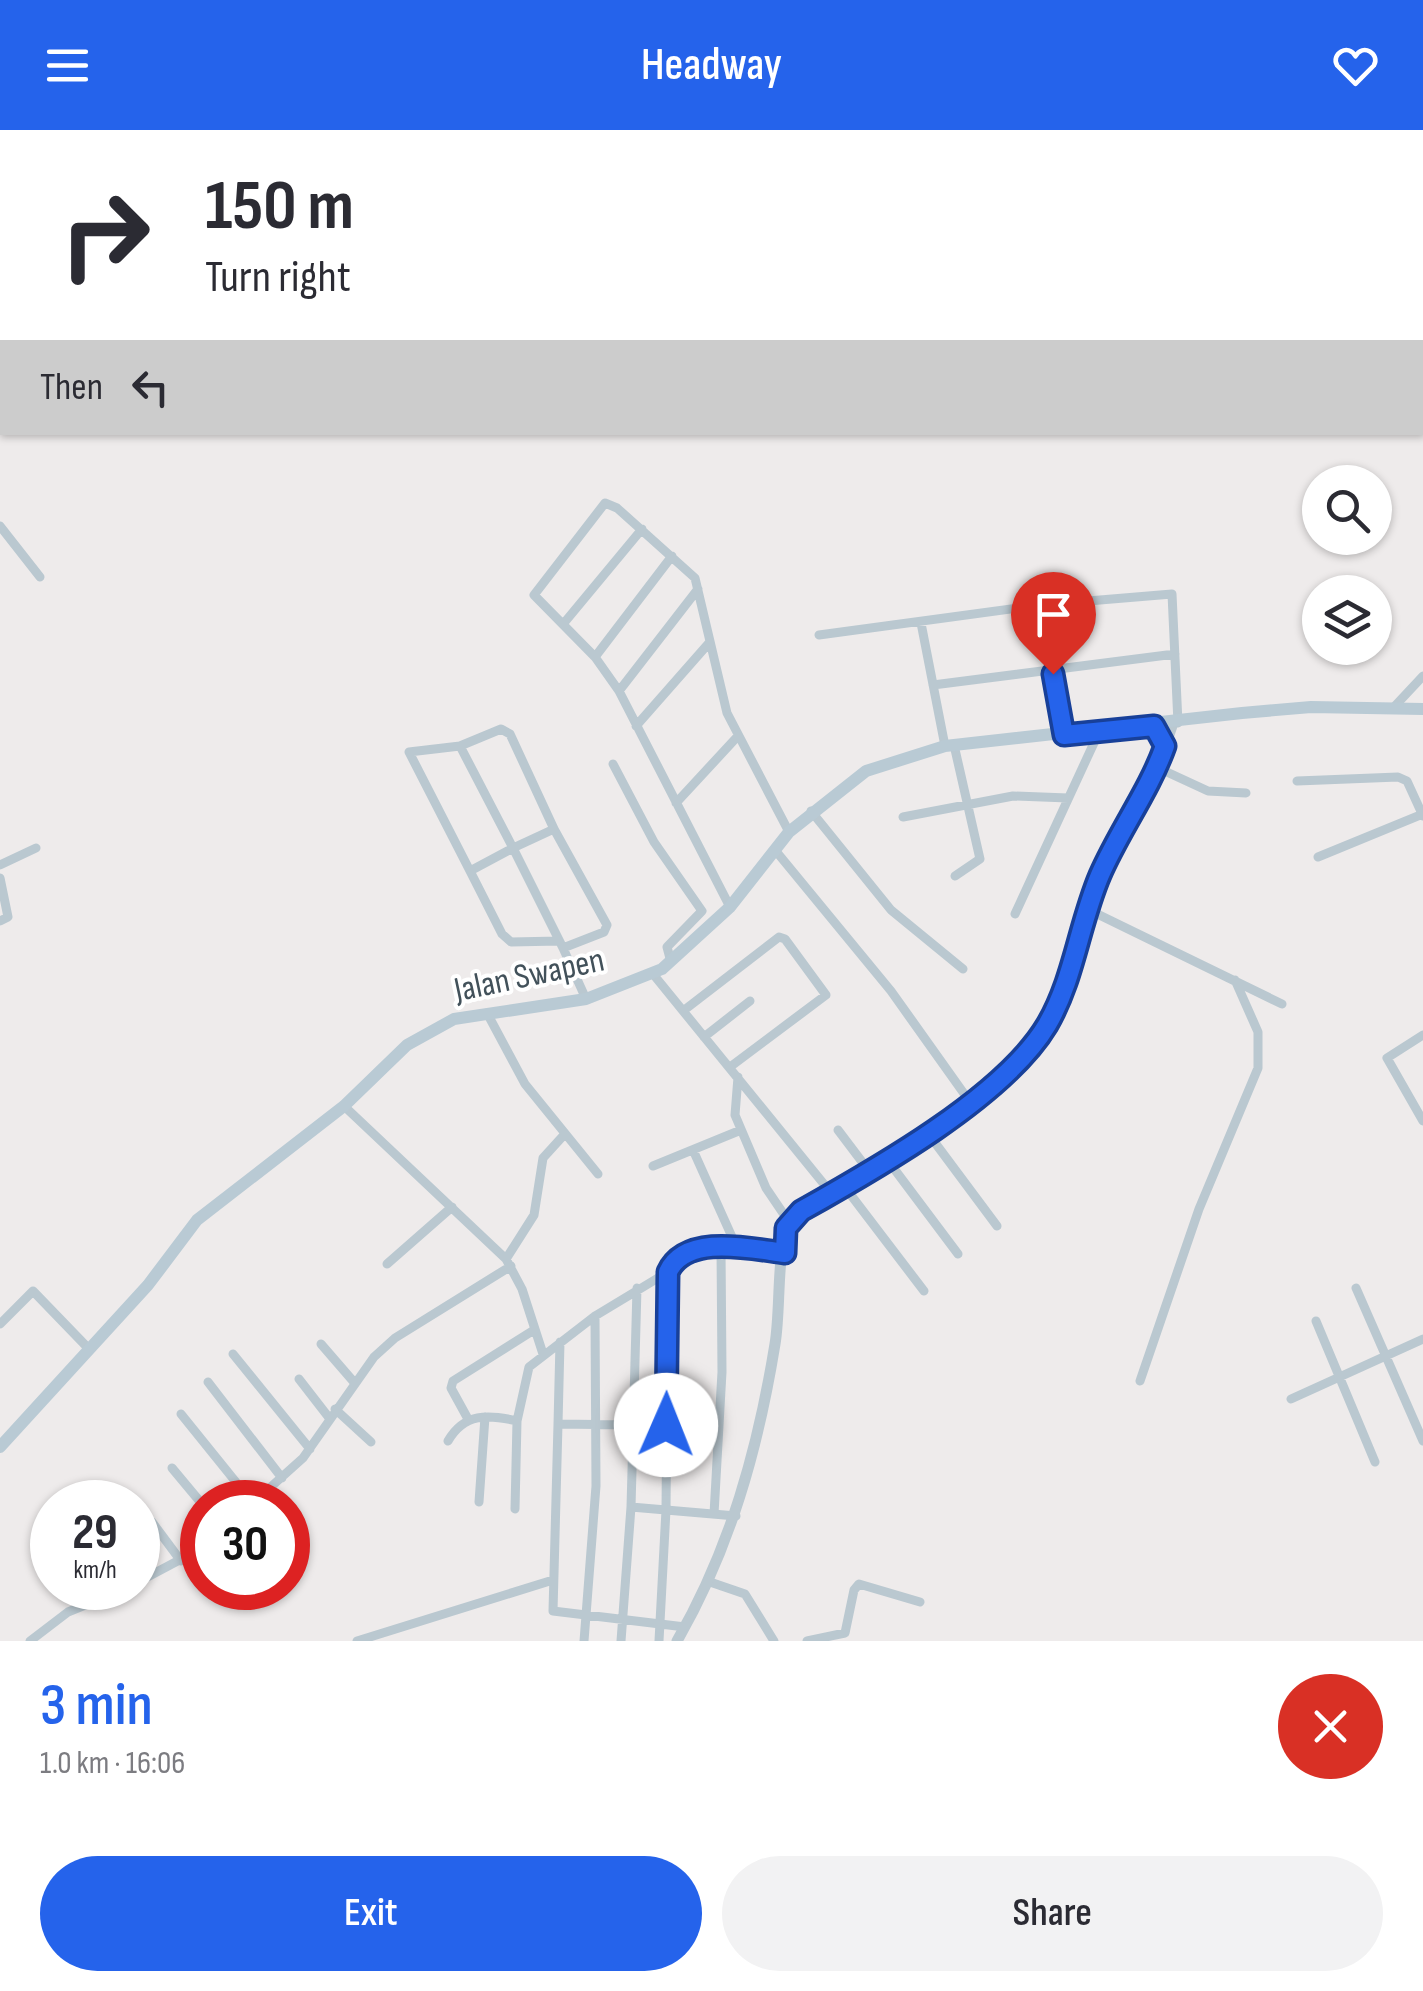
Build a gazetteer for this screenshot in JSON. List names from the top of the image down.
{
  "streets": {
    "main road": ["Jalan Swapen"]
  },
  "page": {
    "header": "Headway",
    "turn": ["150 m", "Turn right"],
    "then": "Then",
    "speed": "29 km/h",
    "limit": "30",
    "heading": ["3 min", "1.0 km · 16:06"],
    "buttons": ["Exit", "Share"]
  }
}
